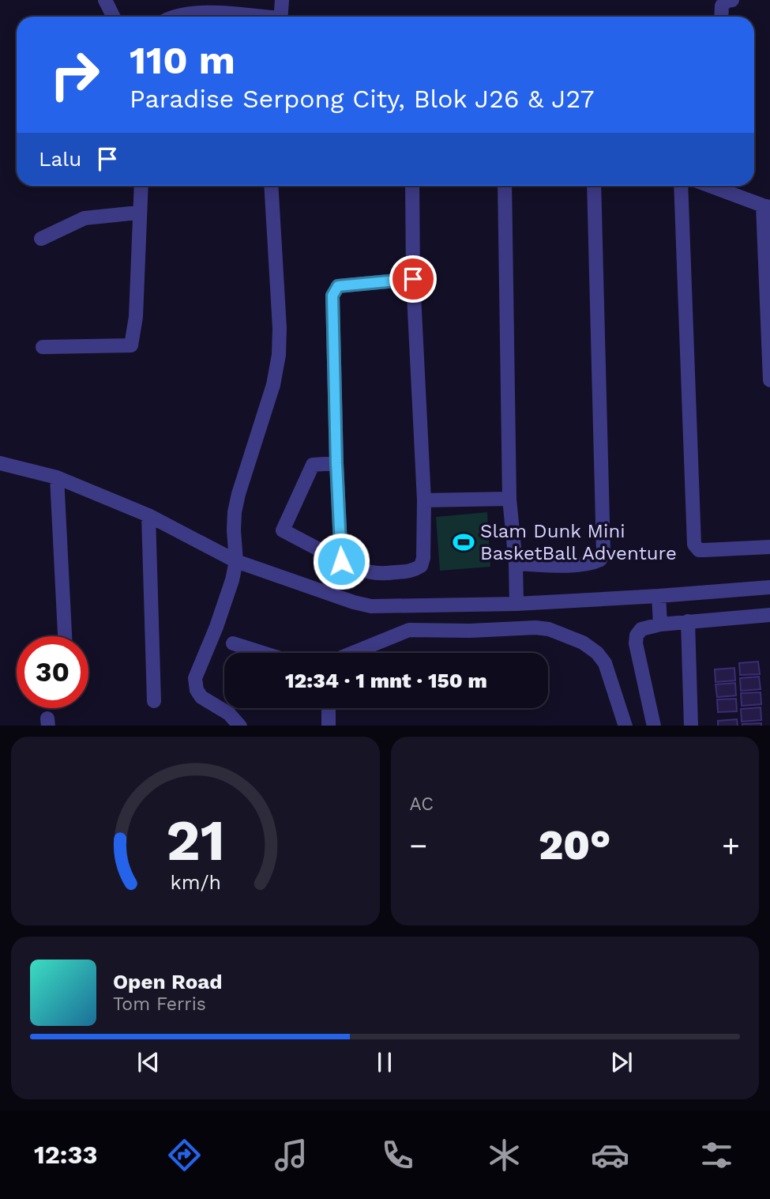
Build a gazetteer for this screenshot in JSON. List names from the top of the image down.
{
  "places": {
    "sports": ["Slam Dunk Mini BasketBall Adventure"]
  },
  "page": {
    "turn": ["110 m", "Paradise Serpong City, Blok J26 & J27"],
    "then": "Lalu",
    "limit": "30",
    "trip": "12:34 · 1 mnt · 150 m",
    "tile": "AC",
    "heat": ["−", "20°", "+"],
    "song": ["Open Road", "Tom Ferris"],
    "tabs": "12:33",
    "gauge": ["21", "km/h"]
  }
}
